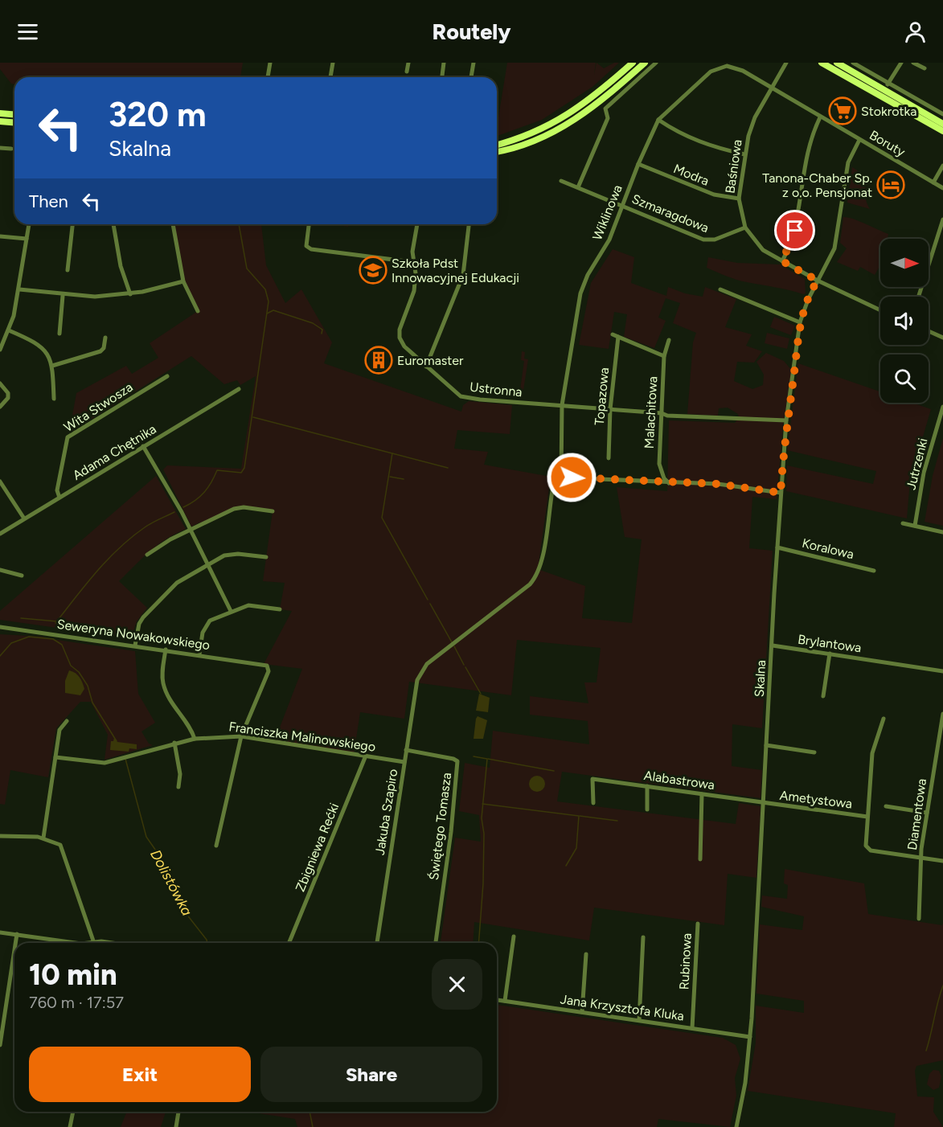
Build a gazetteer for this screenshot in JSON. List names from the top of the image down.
{
  "streets": {
    "street": [
      "Boruty",
      "Baśniowa",
      "Modra",
      "Wiklinowa",
      "Szmaragdowa",
      "Ustronna",
      "Topazowa",
      "Wita Stwosza",
      "Malachitowa",
      "Adama Chętnika",
      "Jutrzenki",
      "Koralowa",
      "Seweryna Nowakowskiego",
      "Brylantowa",
      "Skalna",
      "Franciszka Malinowskiego",
      "Alabastrowa",
      "Ametystowa",
      "Jakuba Szapiro",
      "Diamentowa",
      "Świętego Tomasza",
      "Zbigniewa Rećki",
      "Rubinowa",
      "Jana Krzysztofa Kluka"
    ]
  },
  "crossings": [
    ["Boruty", "Baśniowa"],
    ["Boruty", "Wiklinowa"],
    ["Boruty", "Skalna"],
    ["Baśniowa", "Modra"],
    ["Baśniowa", "Wiklinowa"],
    ["Baśniowa", "Szmaragdowa"],
    ["Baśniowa", "Skalna"],
    ["Modra", "Wiklinowa"],
    ["Wiklinowa", "Szmaragdowa"],
    ["Wiklinowa", "Ustronna"],
    ["Wiklinowa", "Jakuba Szapiro"],
    ["Ustronna", "Topazowa"],
    ["Ustronna", "Malachitowa"],
    ["Ustronna", "Skalna"],
    ["Wita Stwosza", "Adama Chętnika"],
    ["Koralowa", "Skalna"],
    ["Seweryna Nowakowskiego", "Franciszka Malinowskiego"],
    ["Brylantowa", "Skalna"],
    ["Skalna", "Alabastrowa"],
    ["Skalna", "Ametystowa"],
    ["Skalna", "Jana Krzysztofa Kluka"],
    ["Franciszka Malinowskiego", "Jakuba Szapiro"],
    ["Franciszka Malinowskiego", "Zbigniewa Rećki"],
    ["Alabastrowa", "Ametystowa"],
    ["Jakuba Szapiro", "Świętego Tomasza"],
    ["Rubinowa", "Jana Krzysztofa Kluka"]
  ],
  "water": ["Dolistówka"],
  "places": {
    "supermarket": ["Stokrotka"],
    "hotel": ["Tanona-Chaber Sp. z o.o. Pensjonat"],
    "school or university": ["Szkoła Pdst Innowacyjnej Edukacji"],
    "building": ["Euromaster"]
  },
  "north": "right",
  "page": {
    "header": "Routely",
    "turn": ["320 m", "Skalna"],
    "then": "Then",
    "heading": ["10 min", "760 m · 17:57"],
    "buttons": ["Exit", "Share"]
  }
}
